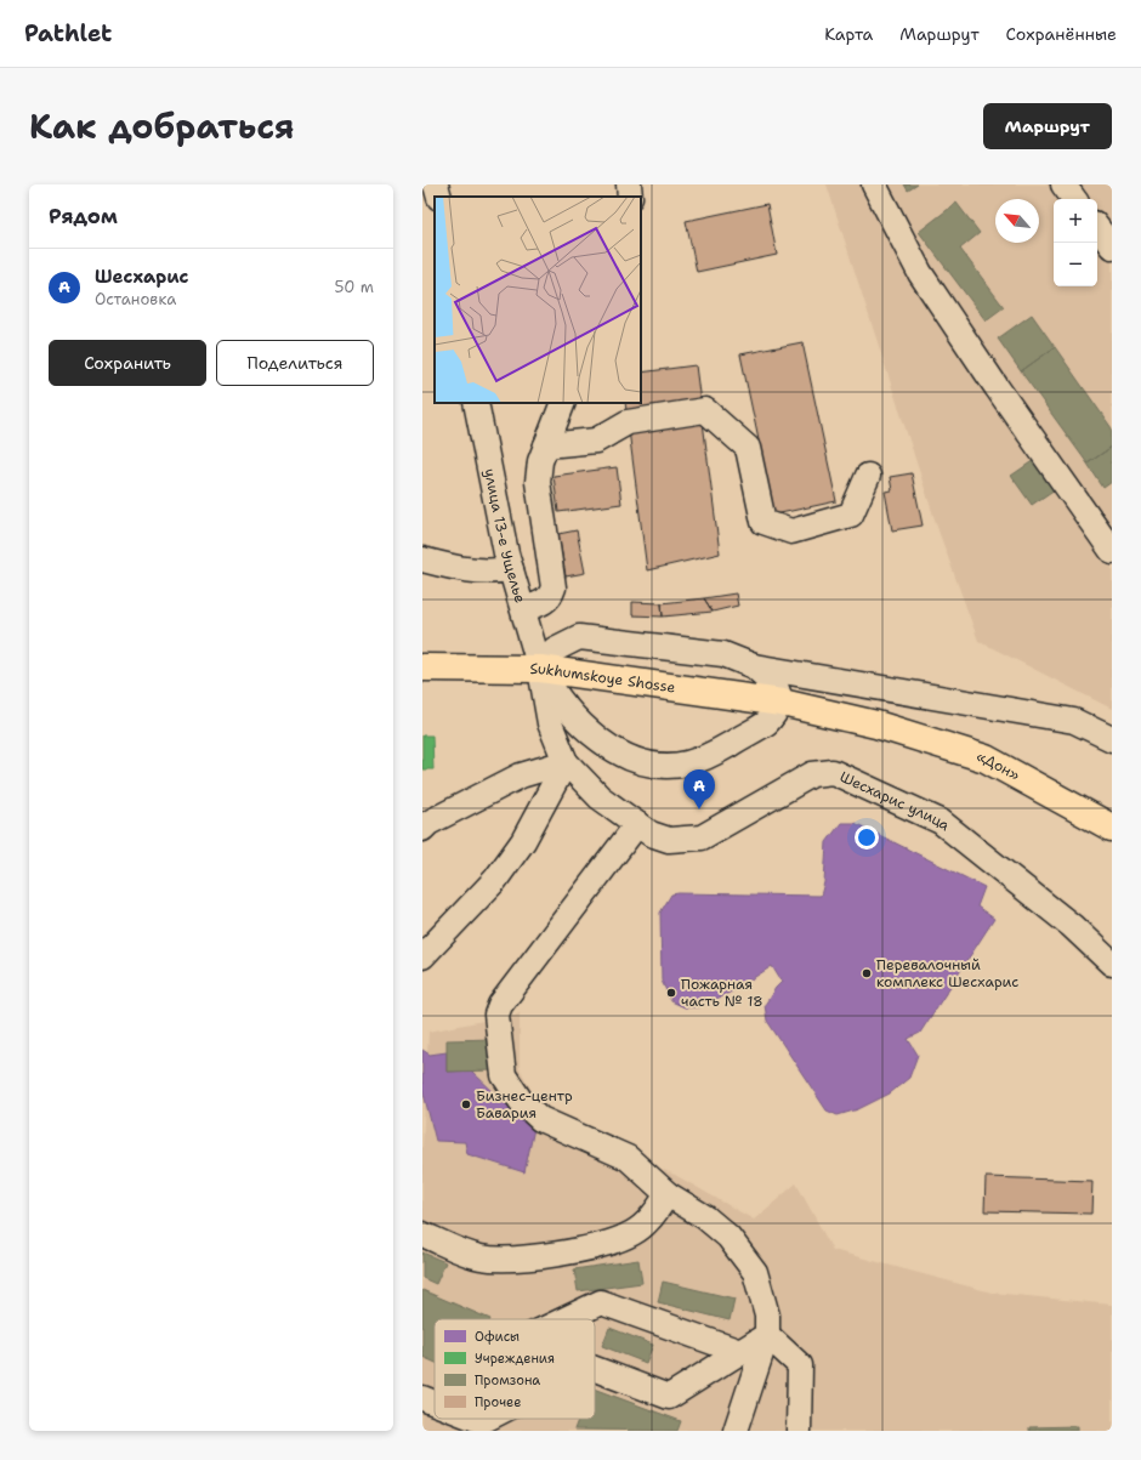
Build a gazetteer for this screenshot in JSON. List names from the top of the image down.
{
  "streets": {
    "highway": ["Sukhumskoye Shosse", "«Дон»"],
    "street": ["улица 13-е Ущелье", "Шесхарис улица"]
  },
  "crossings": [
    ["улица 13-е Ущелье", "Sukhumskoye Shosse"],
    ["улица 13-е Ущелье", "Шесхарис улица"],
    ["Sukhumskoye Shosse", "«Дон»"],
    ["Sukhumskoye Shosse", "Шесхарис улица"]
  ],
  "places": ["Перевалочный комплекс Шесхарис", "Пожарная часть № 18", "Бизнес-центр Бавария"],
  "legend": [
    "Офисы",
    "Учреждения",
    "Промзона",
    "Прочее"
  ],
  "north": "top left",
  "page": {
    "header": "Pathlet",
    "nav": ["Карта", "Маршрут", "Сохранённые"],
    "title": "Как добраться",
    "buttons": [
      "Маршрут",
      ["Сохранить", "Поделиться"]
    ],
    "heading": "Рядом",
    "map_buttons": ["+", "−"],
    "list": [
      {
        "mark": "A",
        "name": "Шесхарис",
        "note": "Остановка",
        "value": "50 m"
      }
    ],
    "pins": "A"
  }
}
